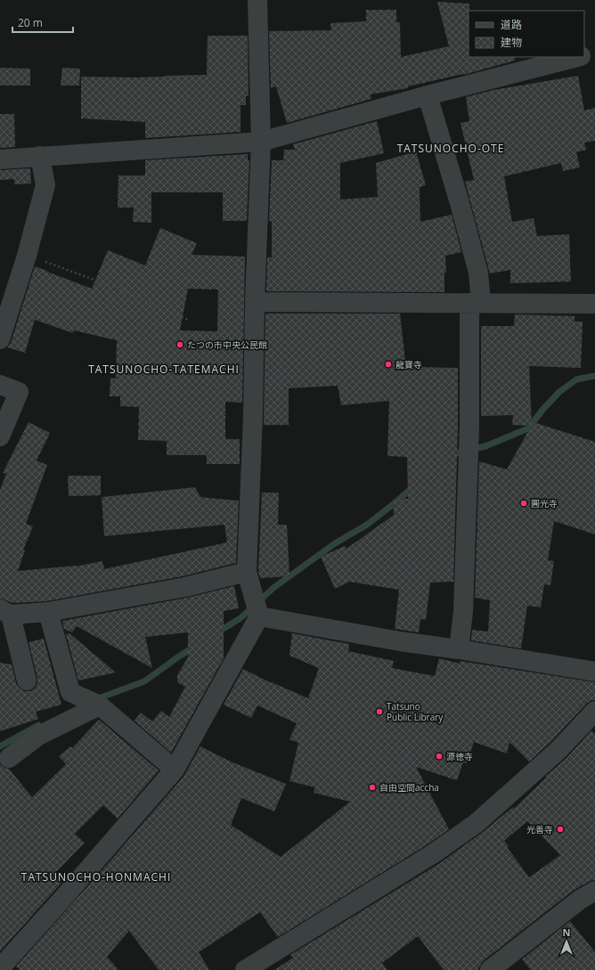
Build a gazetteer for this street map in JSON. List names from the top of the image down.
{
  "districts": ["TATSUNOCHO-OTE", "TATSUNOCHO-TATEMACHI", "TATSUNOCHO-HONMACHI"],
  "places": [
    "たつの市中央公民館",
    "龍寶寺",
    "圓光寺",
    "Tatsuno Public Library",
    "源徳寺",
    "自由空間accha",
    "光善寺"
  ],
  "legend": ["道路", "建物"],
  "scale_bar": "20 m",
  "north": "top"
}
